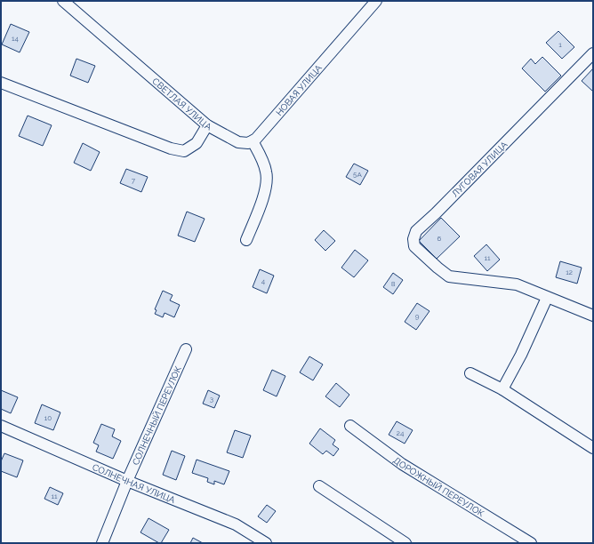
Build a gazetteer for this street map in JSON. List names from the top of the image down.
{
  "streets": {
    "street": [
      "НОВАЯ УЛИЦА",
      "СВЕТЛАЯ УЛИЦА",
      "ЛУГОВАЯ УЛИЦА",
      "СОЛНЕЧНЫЙ ПЕРЕУЛОК",
      "СОЛНЕЧНАЯ УЛИЦА",
      "ДОРОЖНЫЙ ПЕРЕУЛОК"
    ]
  },
  "crossings": [
    ["СОЛНЕЧНЫЙ ПЕРЕУЛОК", "СОЛНЕЧНАЯ УЛИЦА"]
  ],
  "house_numbers": [
    "14",
    "1",
    "5А",
    "7",
    "6",
    "11",
    "12",
    "4",
    "8",
    "9",
    "3",
    "10",
    "24",
    "11"
  ]
}
